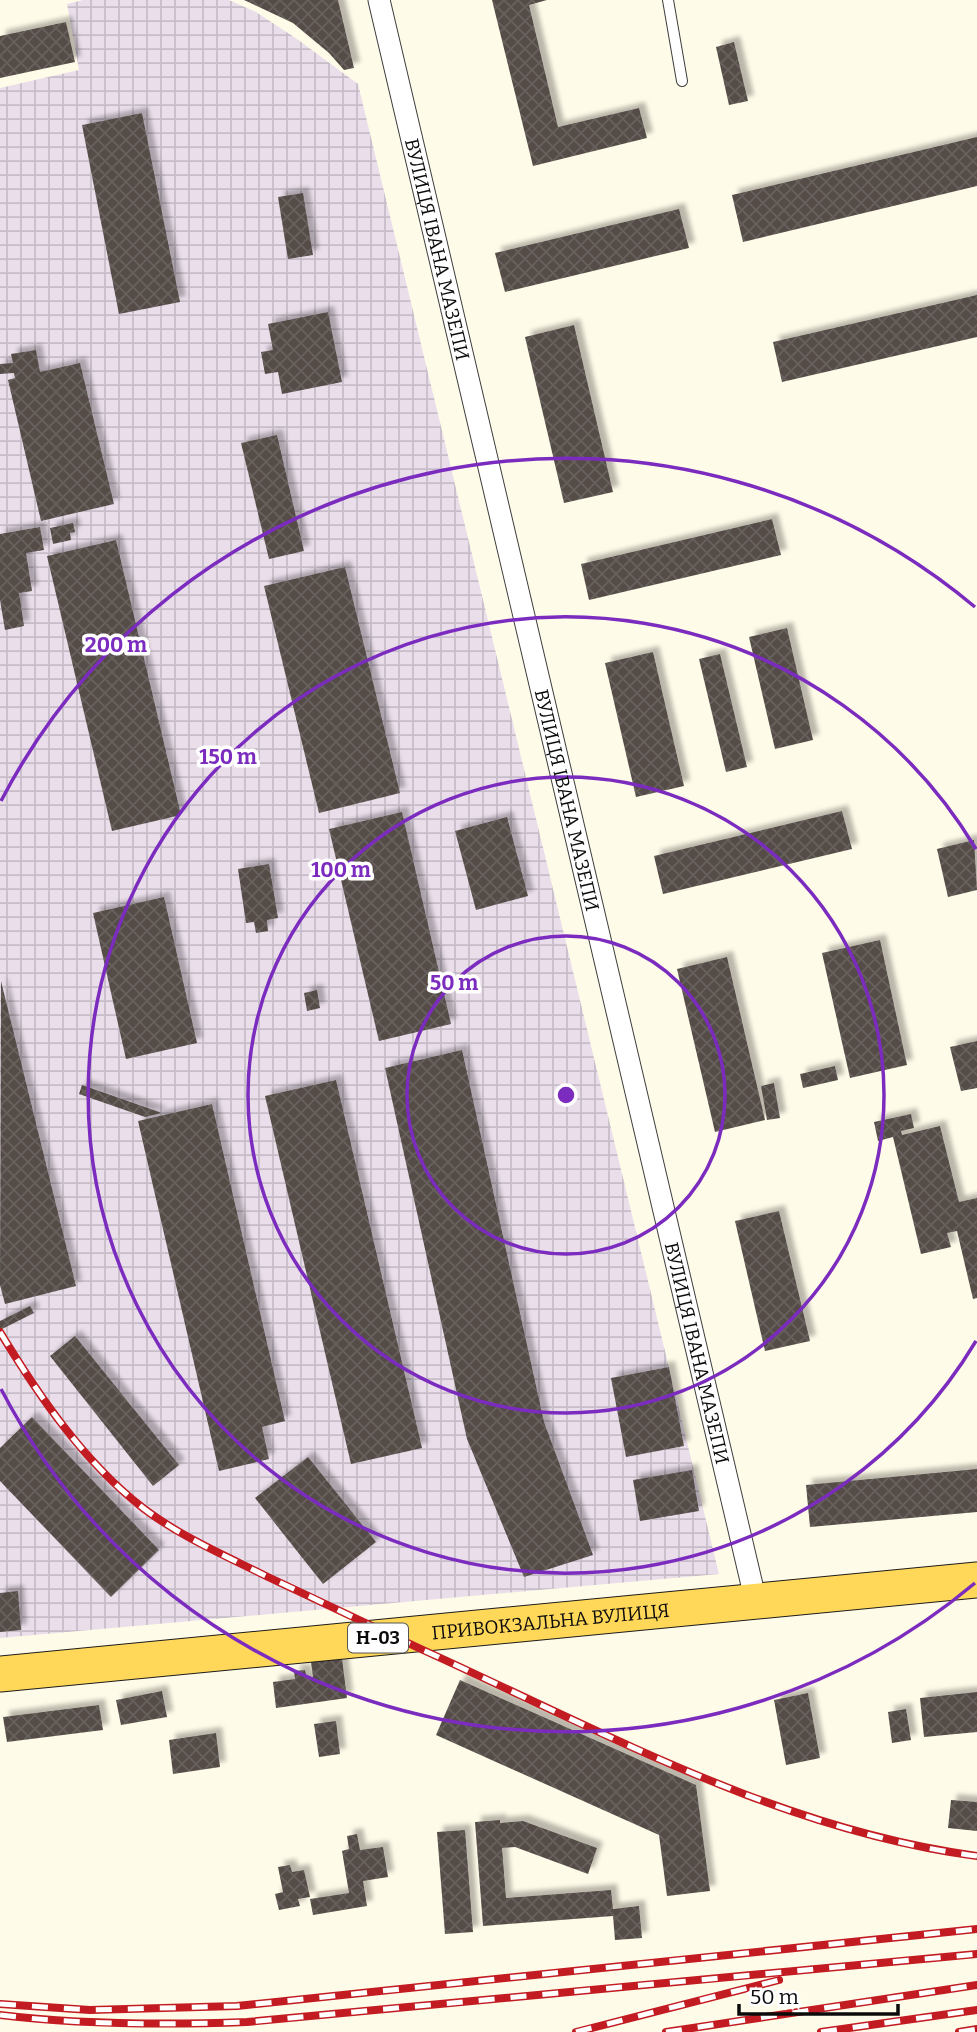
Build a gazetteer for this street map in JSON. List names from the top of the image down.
{
  "streets": {
    "main road": ["ПРИВОКЗАЛЬНА ВУЛИЦЯ", "Н-03"],
    "street": ["ВУЛИЦЯ ІВАНА МАЗЕПИ"]
  },
  "crossings": [
    ["ВУЛИЦЯ ІВАНА МАЗЕПИ", "ПРИВОКЗАЛЬНА ВУЛИЦЯ"]
  ],
  "scale_bar": "50 m",
  "rings": [
    "200 m",
    "150 m",
    "100 m",
    "50 m"
  ]
}
